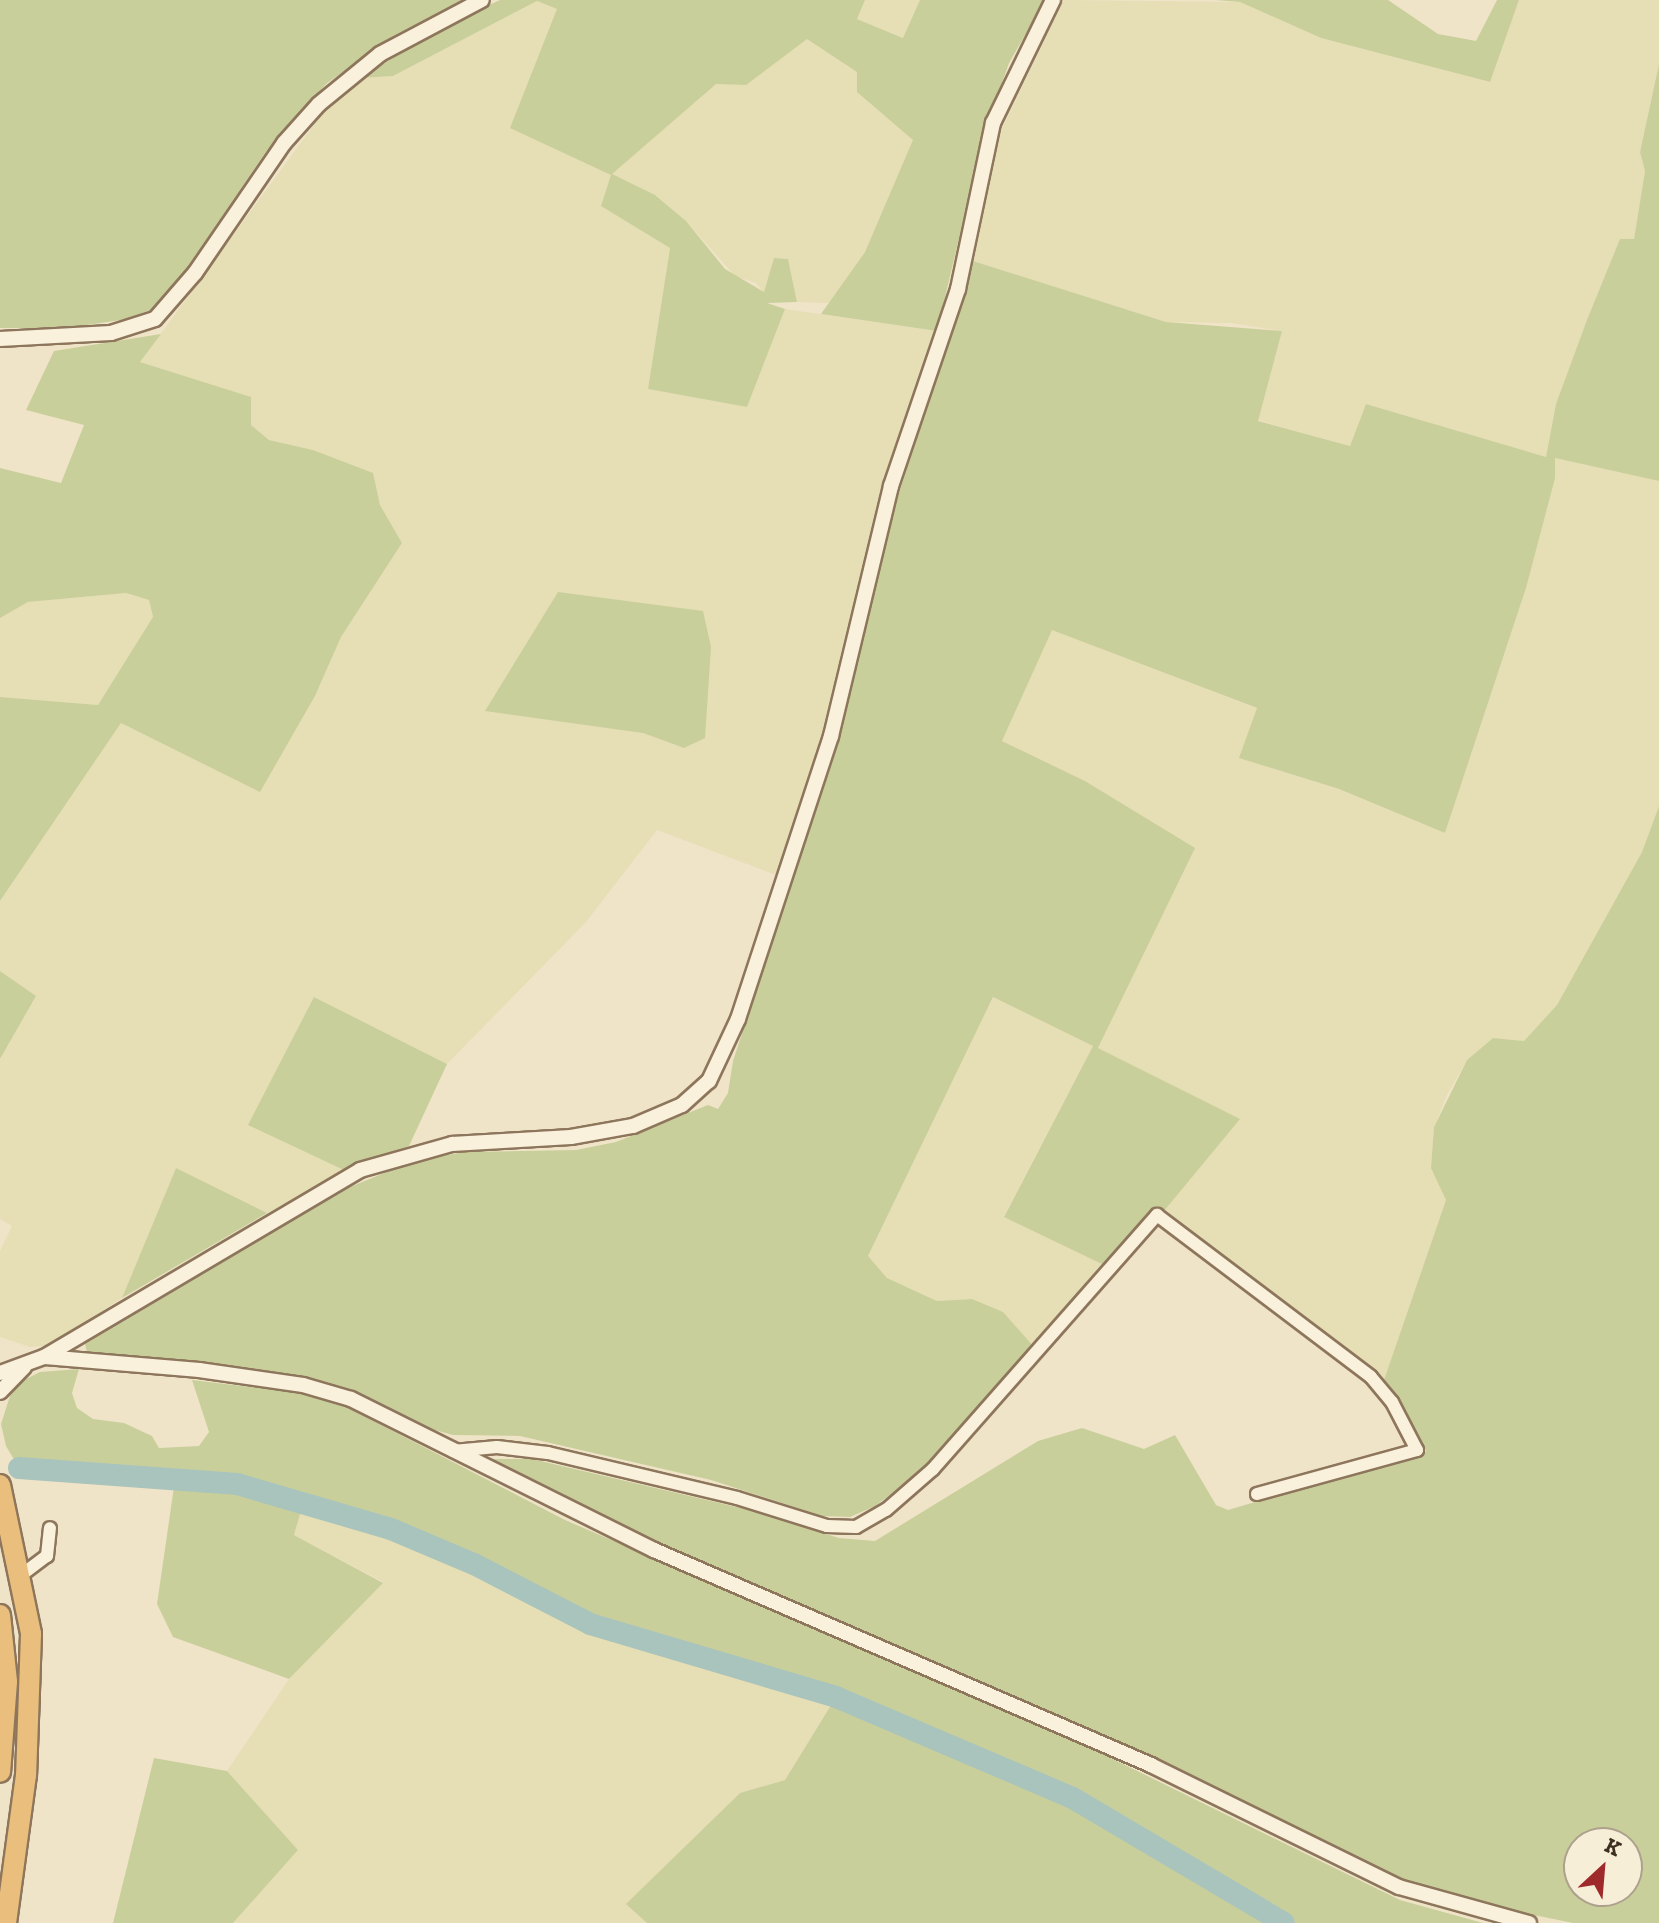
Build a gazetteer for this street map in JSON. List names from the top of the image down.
{
  "north": "top right"
}
